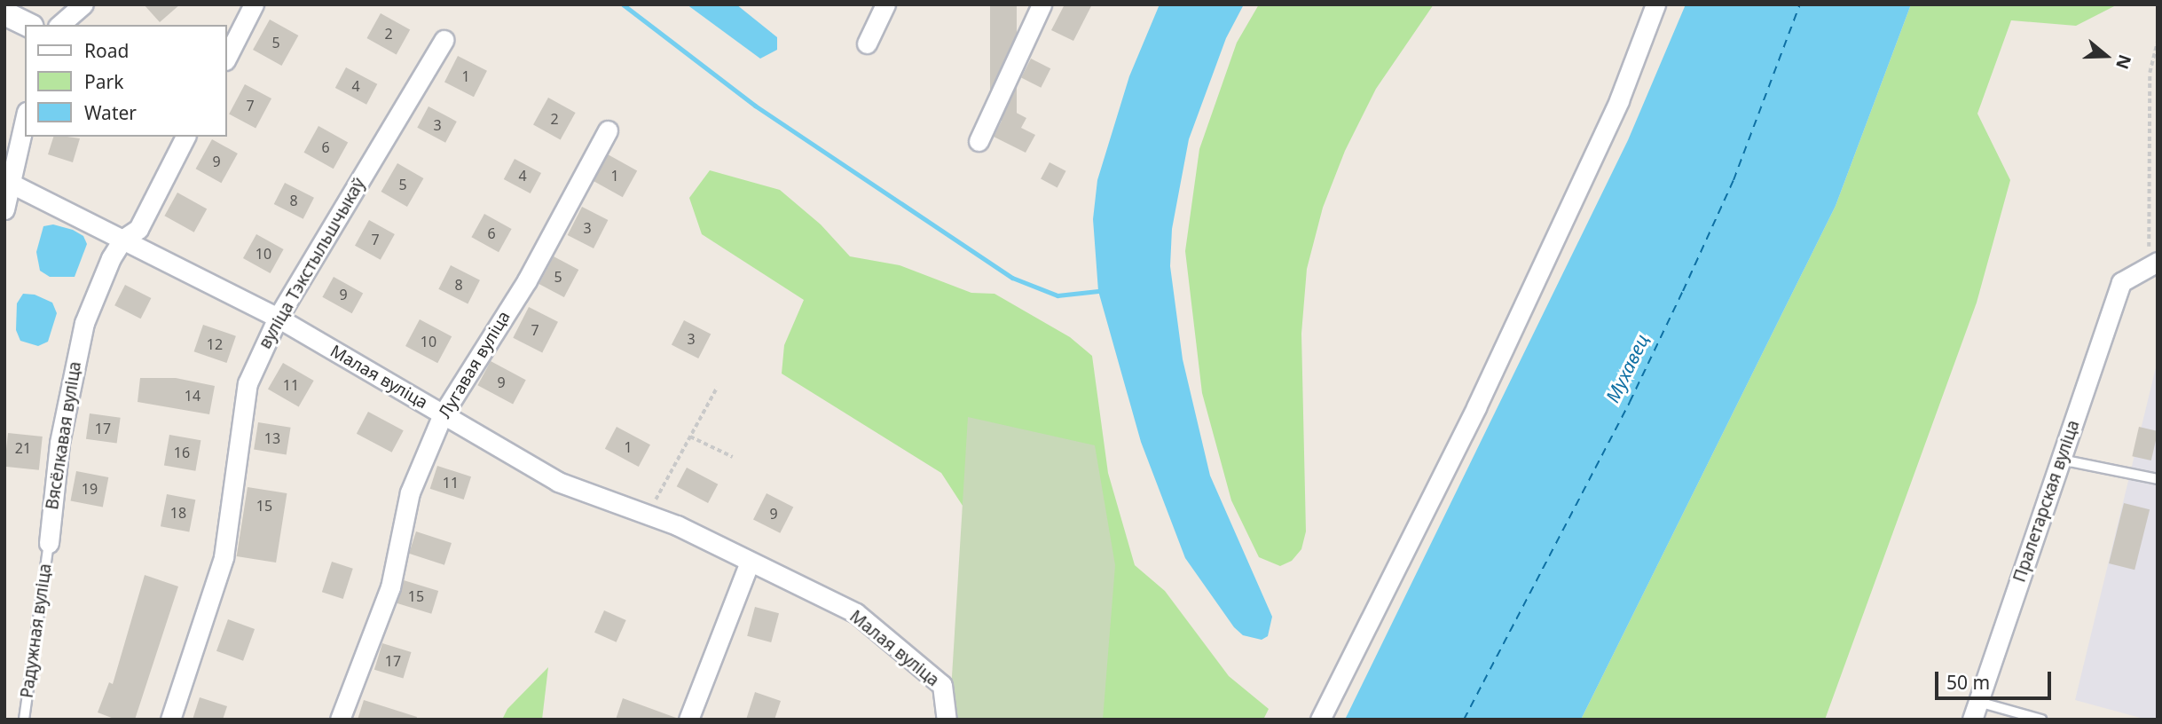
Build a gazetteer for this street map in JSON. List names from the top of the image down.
{
  "streets": {
    "street": [
      "вуліца Тэкстыльшчыкаў",
      "Лугавая вуліца",
      "Малая вуліца",
      "Вясёлкавая вуліца",
      "Пралетарская вуліца"
    ],
    "lane": ["Радужная вуліца"]
  },
  "crossings": [
    ["вуліца Тэкстыльшчыкаў", "Малая вуліца"],
    ["Лугавая вуліца", "Малая вуліца"],
    ["Малая вуліца", "Вясёлкавая вуліца"],
    ["Вясёлкавая вуліца", "Радужная вуліца"]
  ],
  "water": ["Мухавец"],
  "house_numbers": [
    "2",
    "5",
    "1",
    "4",
    "7",
    "2",
    "3",
    "6",
    "9",
    "4",
    "1",
    "5",
    "8",
    "3",
    "6",
    "7",
    "10",
    "5",
    "8",
    "9",
    "7",
    "3",
    "10",
    "12",
    "9",
    "11",
    "14",
    "17",
    "13",
    "1",
    "21",
    "16",
    "11",
    "19",
    "15",
    "18",
    "9",
    "15",
    "17"
  ],
  "legend": ["Road", "Park", "Water"],
  "scale_bar": "50 m",
  "north": "right"
}
